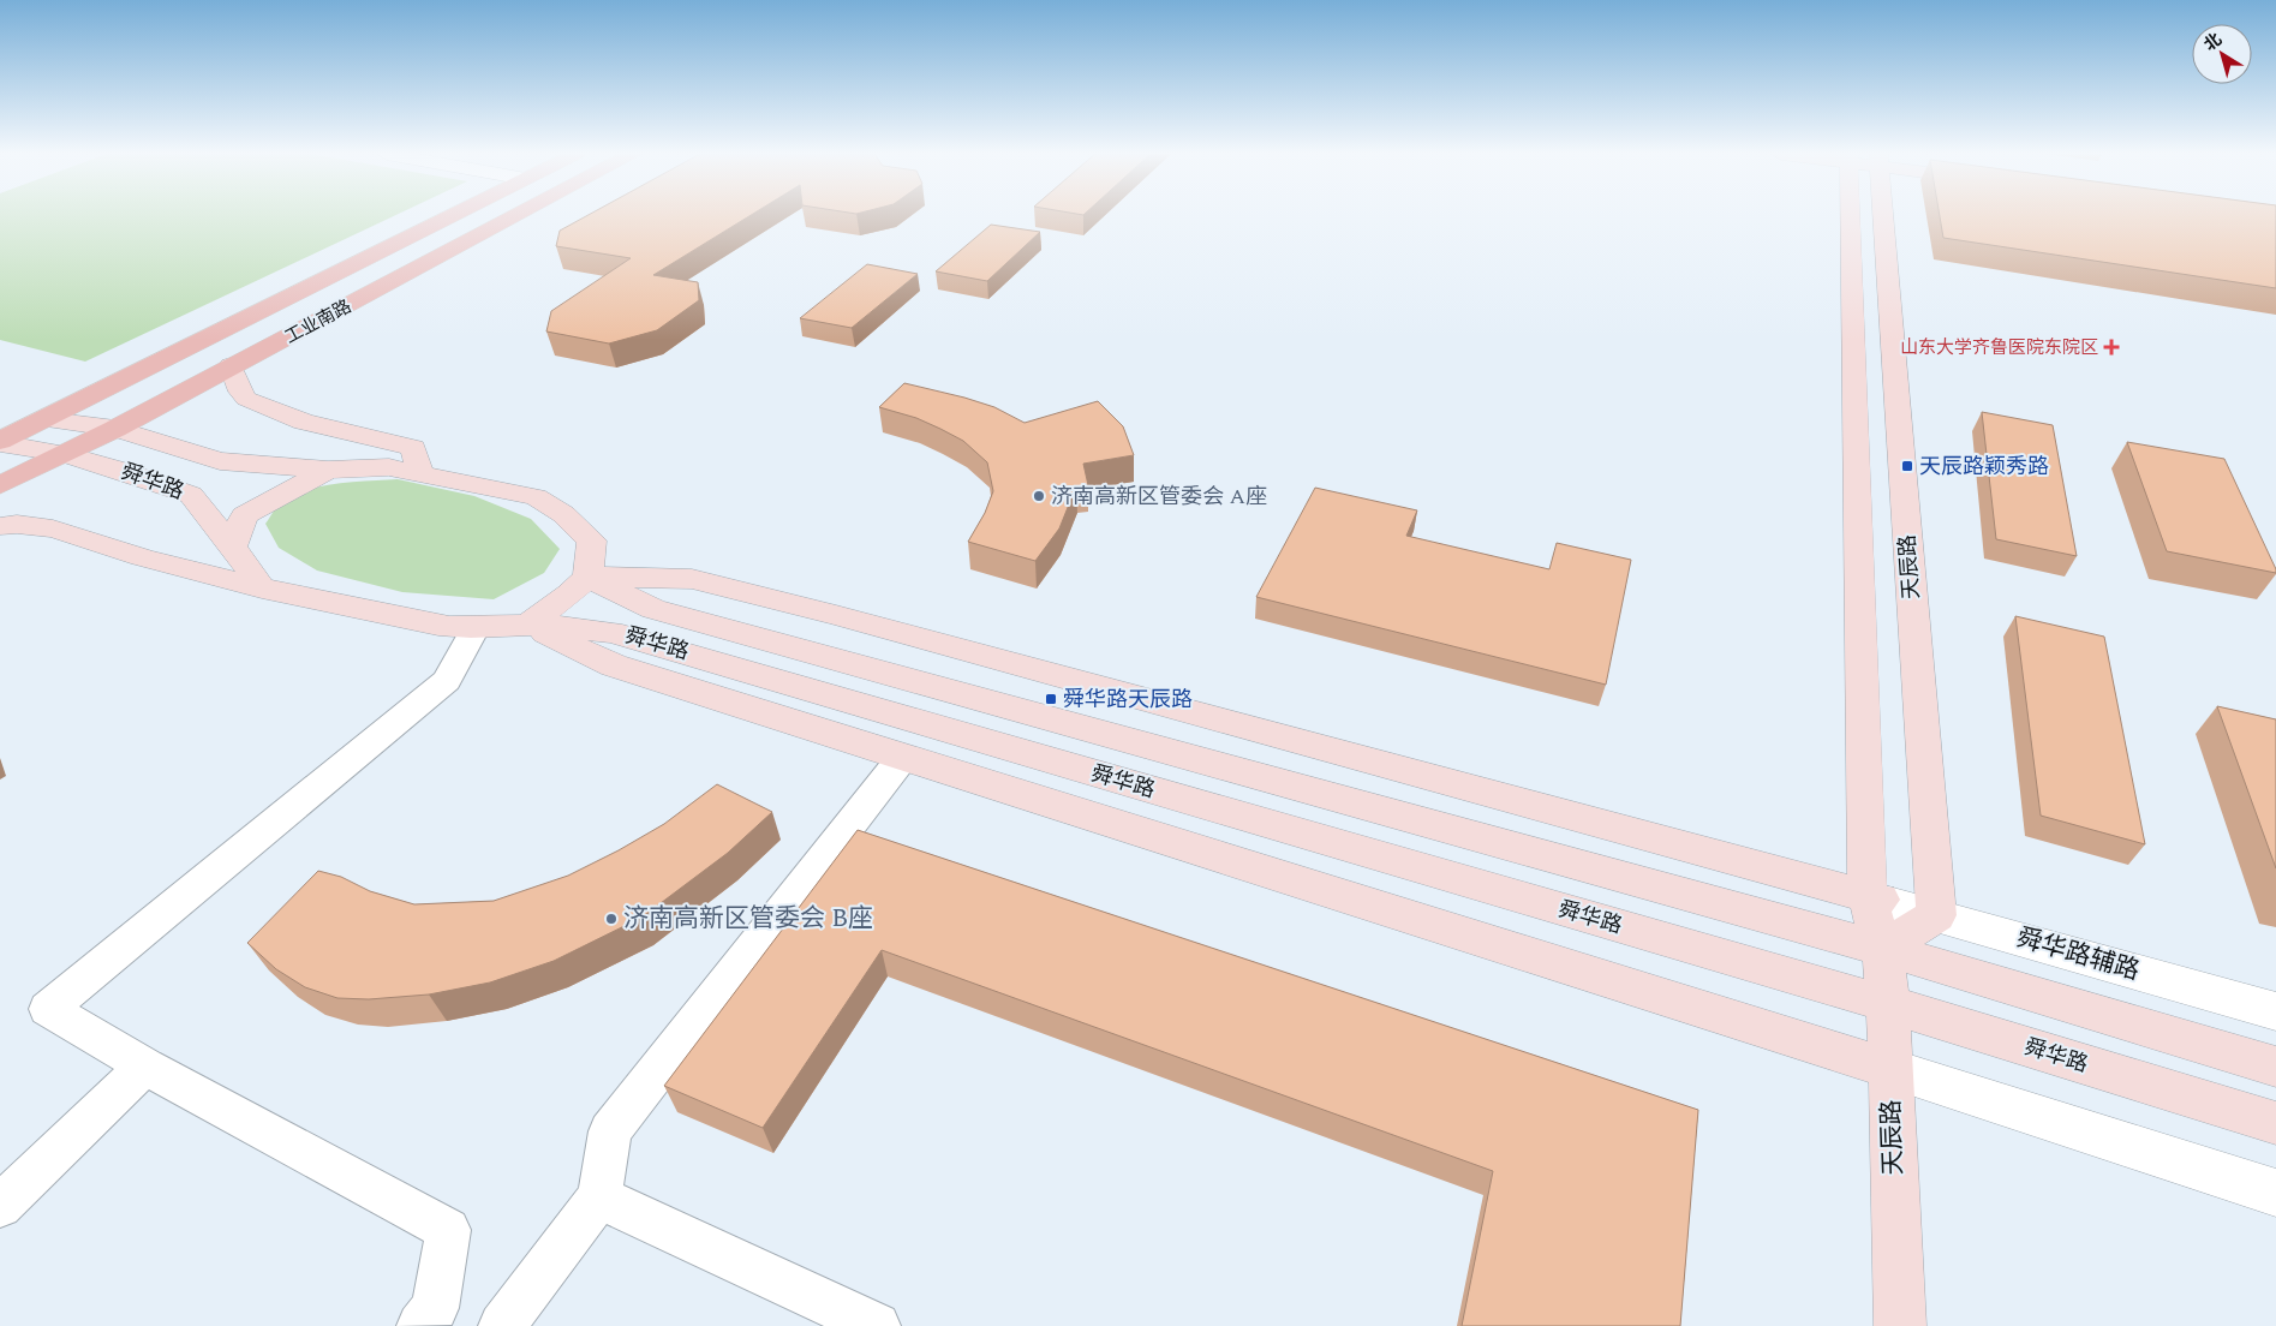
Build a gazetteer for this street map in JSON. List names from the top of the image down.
{
  "streets": {
    "main road": ["工业南路", "舜华路", "天辰路"],
    "street": ["舜华路辅路"]
  },
  "crossings": [
    ["工业南路", "舜华路"],
    ["舜华路", "天辰路"],
    ["天辰路", "舜华路辅路"]
  ],
  "places": {
    "health": ["山东大学齐鲁医院东院区"],
    "transit": ["天辰路颖秀路", "舜华路天辰路"],
    "other": ["济南高新区管委会 A座", "济南高新区管委会 B座"]
  },
  "north": "top left"
}
